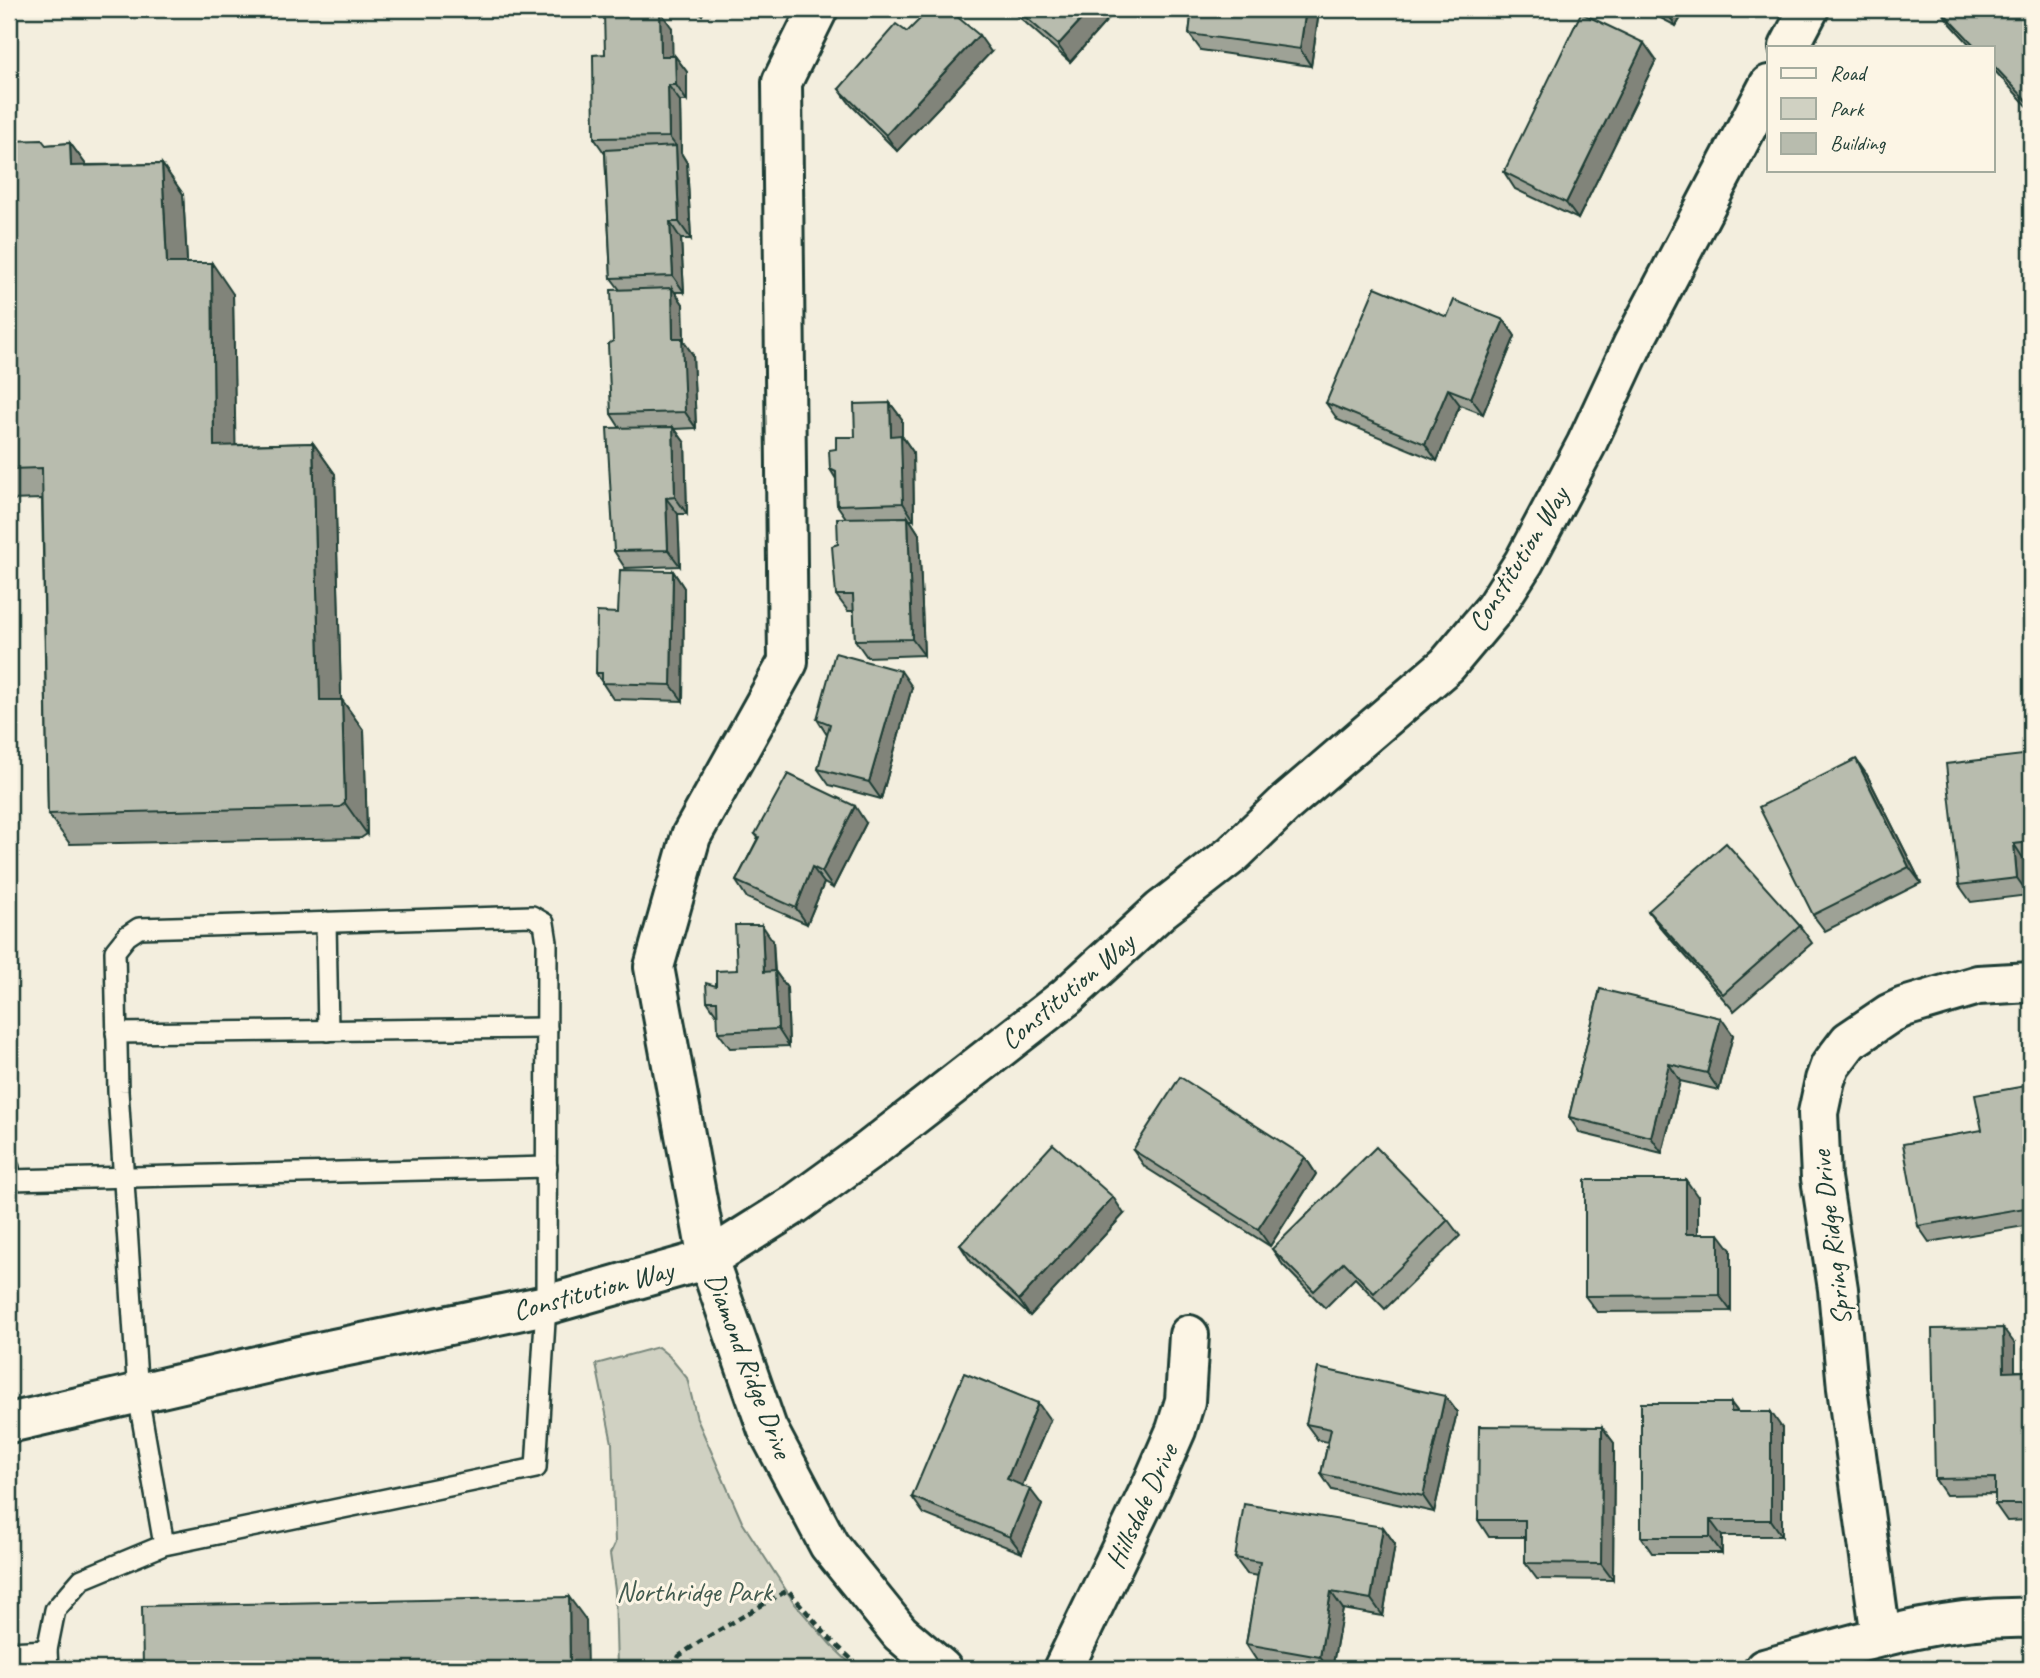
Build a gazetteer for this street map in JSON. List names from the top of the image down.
{
  "streets": {
    "street": [
      "Constitution Way",
      "Spring Ridge Drive",
      "Diamond Ridge Drive",
      "Hillsdale Drive"
    ]
  },
  "crossings": [
    ["Constitution Way", "Diamond Ridge Drive"]
  ],
  "parks": ["Northridge Park"],
  "legend": ["Road", "Park", "Building"]
}
